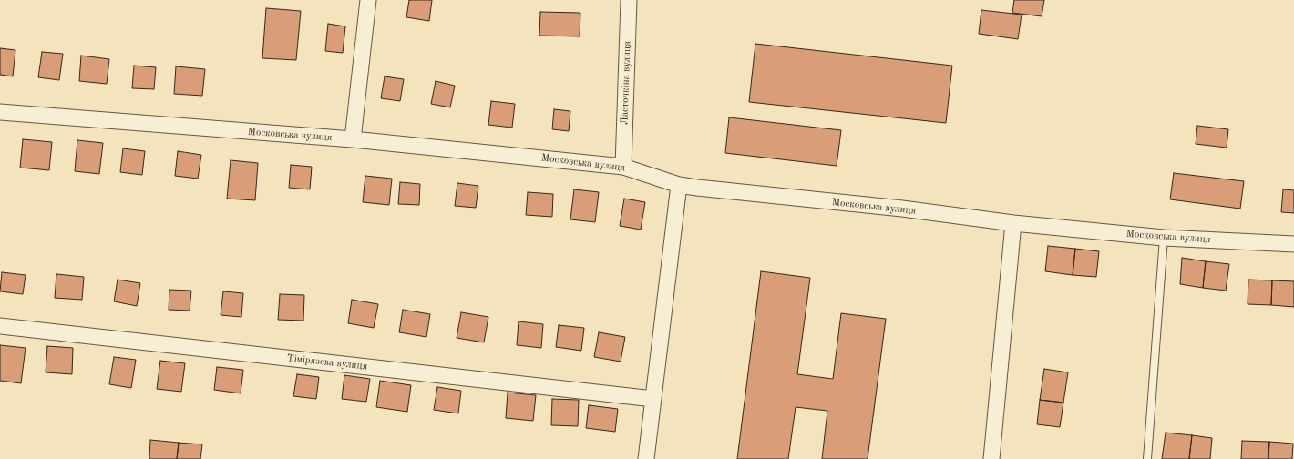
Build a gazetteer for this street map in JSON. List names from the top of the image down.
{
  "streets": {
    "street": ["Ласточкіна вулиця", "Московська вулиця", "Тімірязєва вулиця"]
  },
  "crossings": [
    ["Ласточкіна вулиця", "Московська вулиця"]
  ]
}
